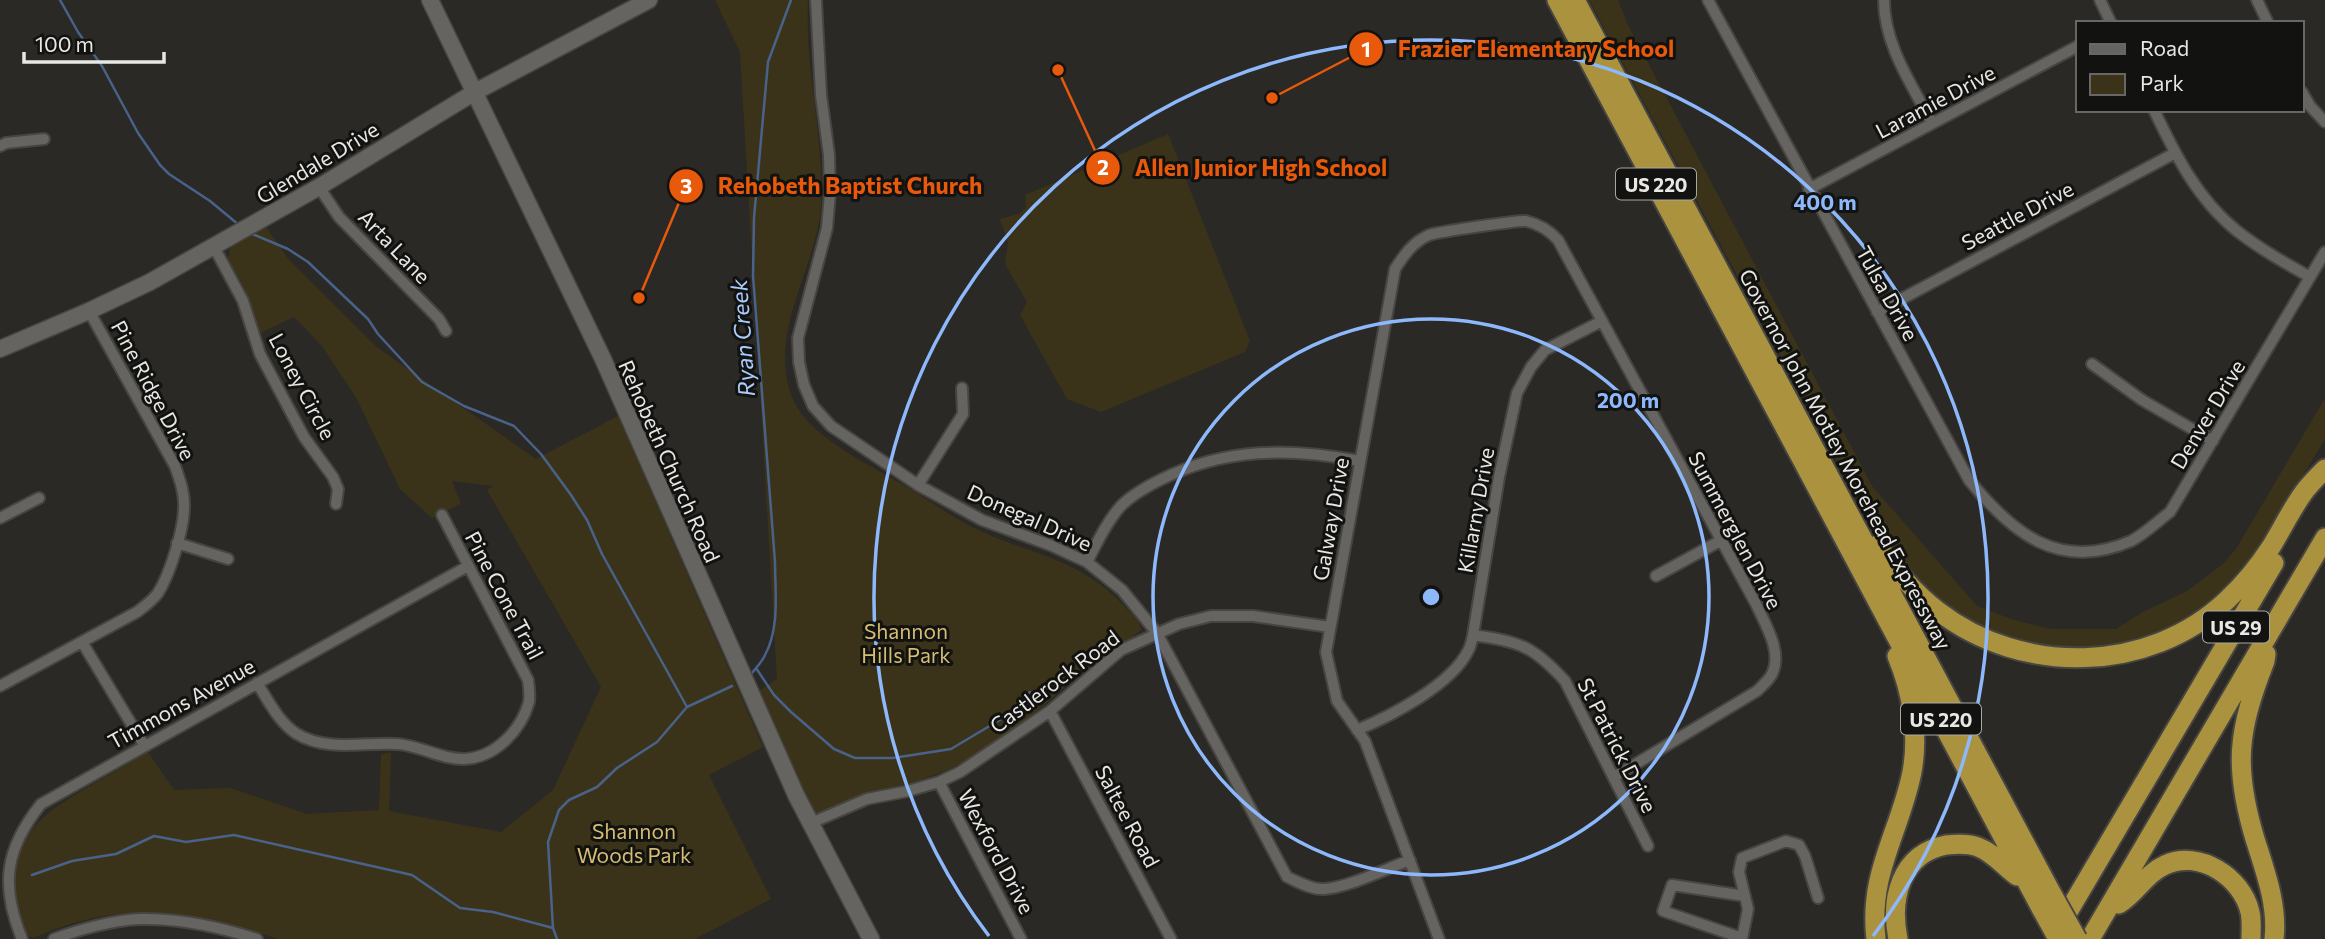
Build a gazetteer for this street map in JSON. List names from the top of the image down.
{
  "streets": {
    "highway": ["US 220", "Governor John Motley Morehead Expressway", "US 29"],
    "street": [
      "Laramie Drive",
      "Glendale Drive",
      "Seattle Drive",
      "Arta Lane",
      "Tulsa Drive",
      "Loney Circle",
      "Pine Ridge Drive",
      "Denver Drive",
      "Rehobeth Church Road",
      "Killarny Drive",
      "Donegal Drive",
      "Galway Drive",
      "Summerglen Drive",
      "Pine Cone Trail",
      "Castlerock Road",
      "Timmons Avenue",
      "St Patrick Drive",
      "Saltee Road",
      "Wexford Drive"
    ]
  },
  "crossings": [
    ["Laramie Drive", "Tulsa Drive"],
    ["Glendale Drive", "Arta Lane"],
    ["Glendale Drive", "Loney Circle"],
    ["Glendale Drive", "Pine Ridge Drive"],
    ["Glendale Drive", "Rehobeth Church Road"],
    ["Seattle Drive", "Tulsa Drive"],
    ["Tulsa Drive", "Denver Drive"],
    ["Rehobeth Church Road", "Castlerock Road"],
    ["Killarny Drive", "Galway Drive"],
    ["Killarny Drive", "Summerglen Drive"],
    ["Killarny Drive", "St Patrick Drive"],
    ["Donegal Drive", "Galway Drive"],
    ["Donegal Drive", "Castlerock Road"],
    ["Galway Drive", "Summerglen Drive"],
    ["Galway Drive", "Castlerock Road"],
    ["Summerglen Drive", "St Patrick Drive"],
    ["Pine Cone Trail", "Timmons Avenue"],
    ["Castlerock Road", "Saltee Road"],
    ["Castlerock Road", "Wexford Drive"]
  ],
  "water": ["Ryan Creek"],
  "parks": ["Shannon Hills Park", "Shannon Woods Park"],
  "places": ["Allen Junior High School", "Frazier Elementary School", "Rehobeth Baptist Church"],
  "legend": ["Road", "Park"],
  "scale_bar": "100 m",
  "rings": ["400 m", "200 m"]
}
